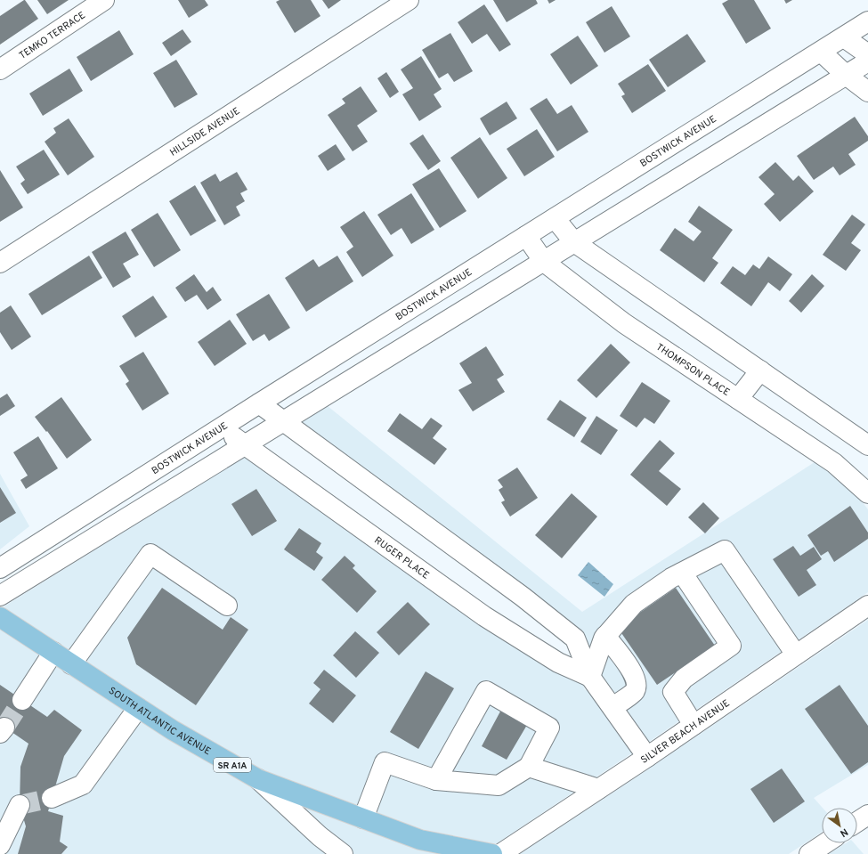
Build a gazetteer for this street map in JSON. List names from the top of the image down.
{
  "streets": {
    "main road": ["SOUTH ATLANTIC AVENUE", "SR A1A"],
    "street": [
      "TEMKO TERRACE",
      "HILLSIDE AVENUE",
      "BOSTWICK AVENUE",
      "THOMPSON PLACE",
      "RUGER PLACE",
      "SILVER BEACH AVENUE"
    ]
  },
  "crossings": [
    ["BOSTWICK AVENUE", "THOMPSON PLACE"],
    ["BOSTWICK AVENUE", "RUGER PLACE"],
    ["RUGER PLACE", "SILVER BEACH AVENUE"]
  ],
  "north": "bottom right"
}
